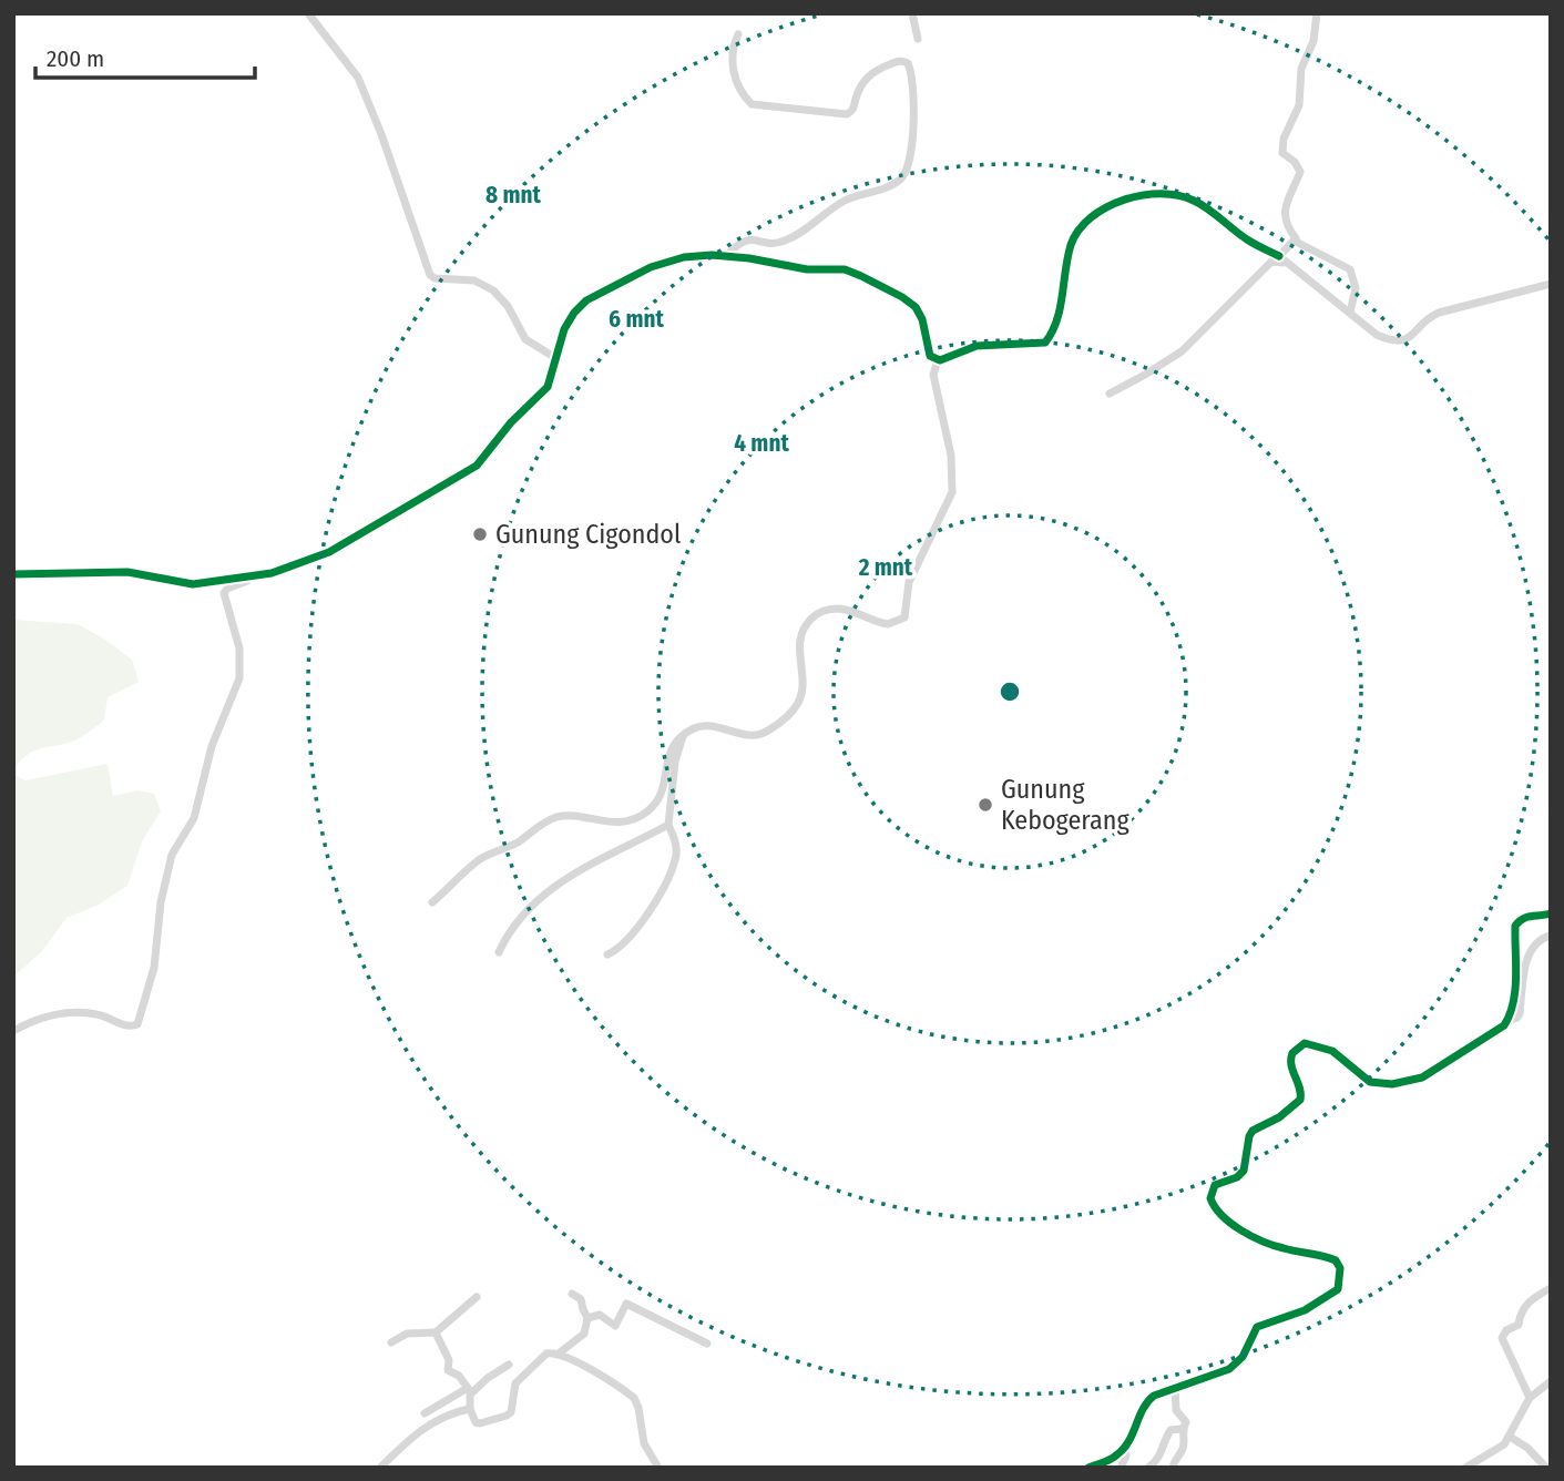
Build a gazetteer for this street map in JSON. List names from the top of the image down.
{
  "places": ["Gunung Cigondol", "Gunung Kebogerang"],
  "scale_bar": "200 m",
  "rings": [
    "8 mnt",
    "6 mnt",
    "4 mnt",
    "2 mnt"
  ]
}
